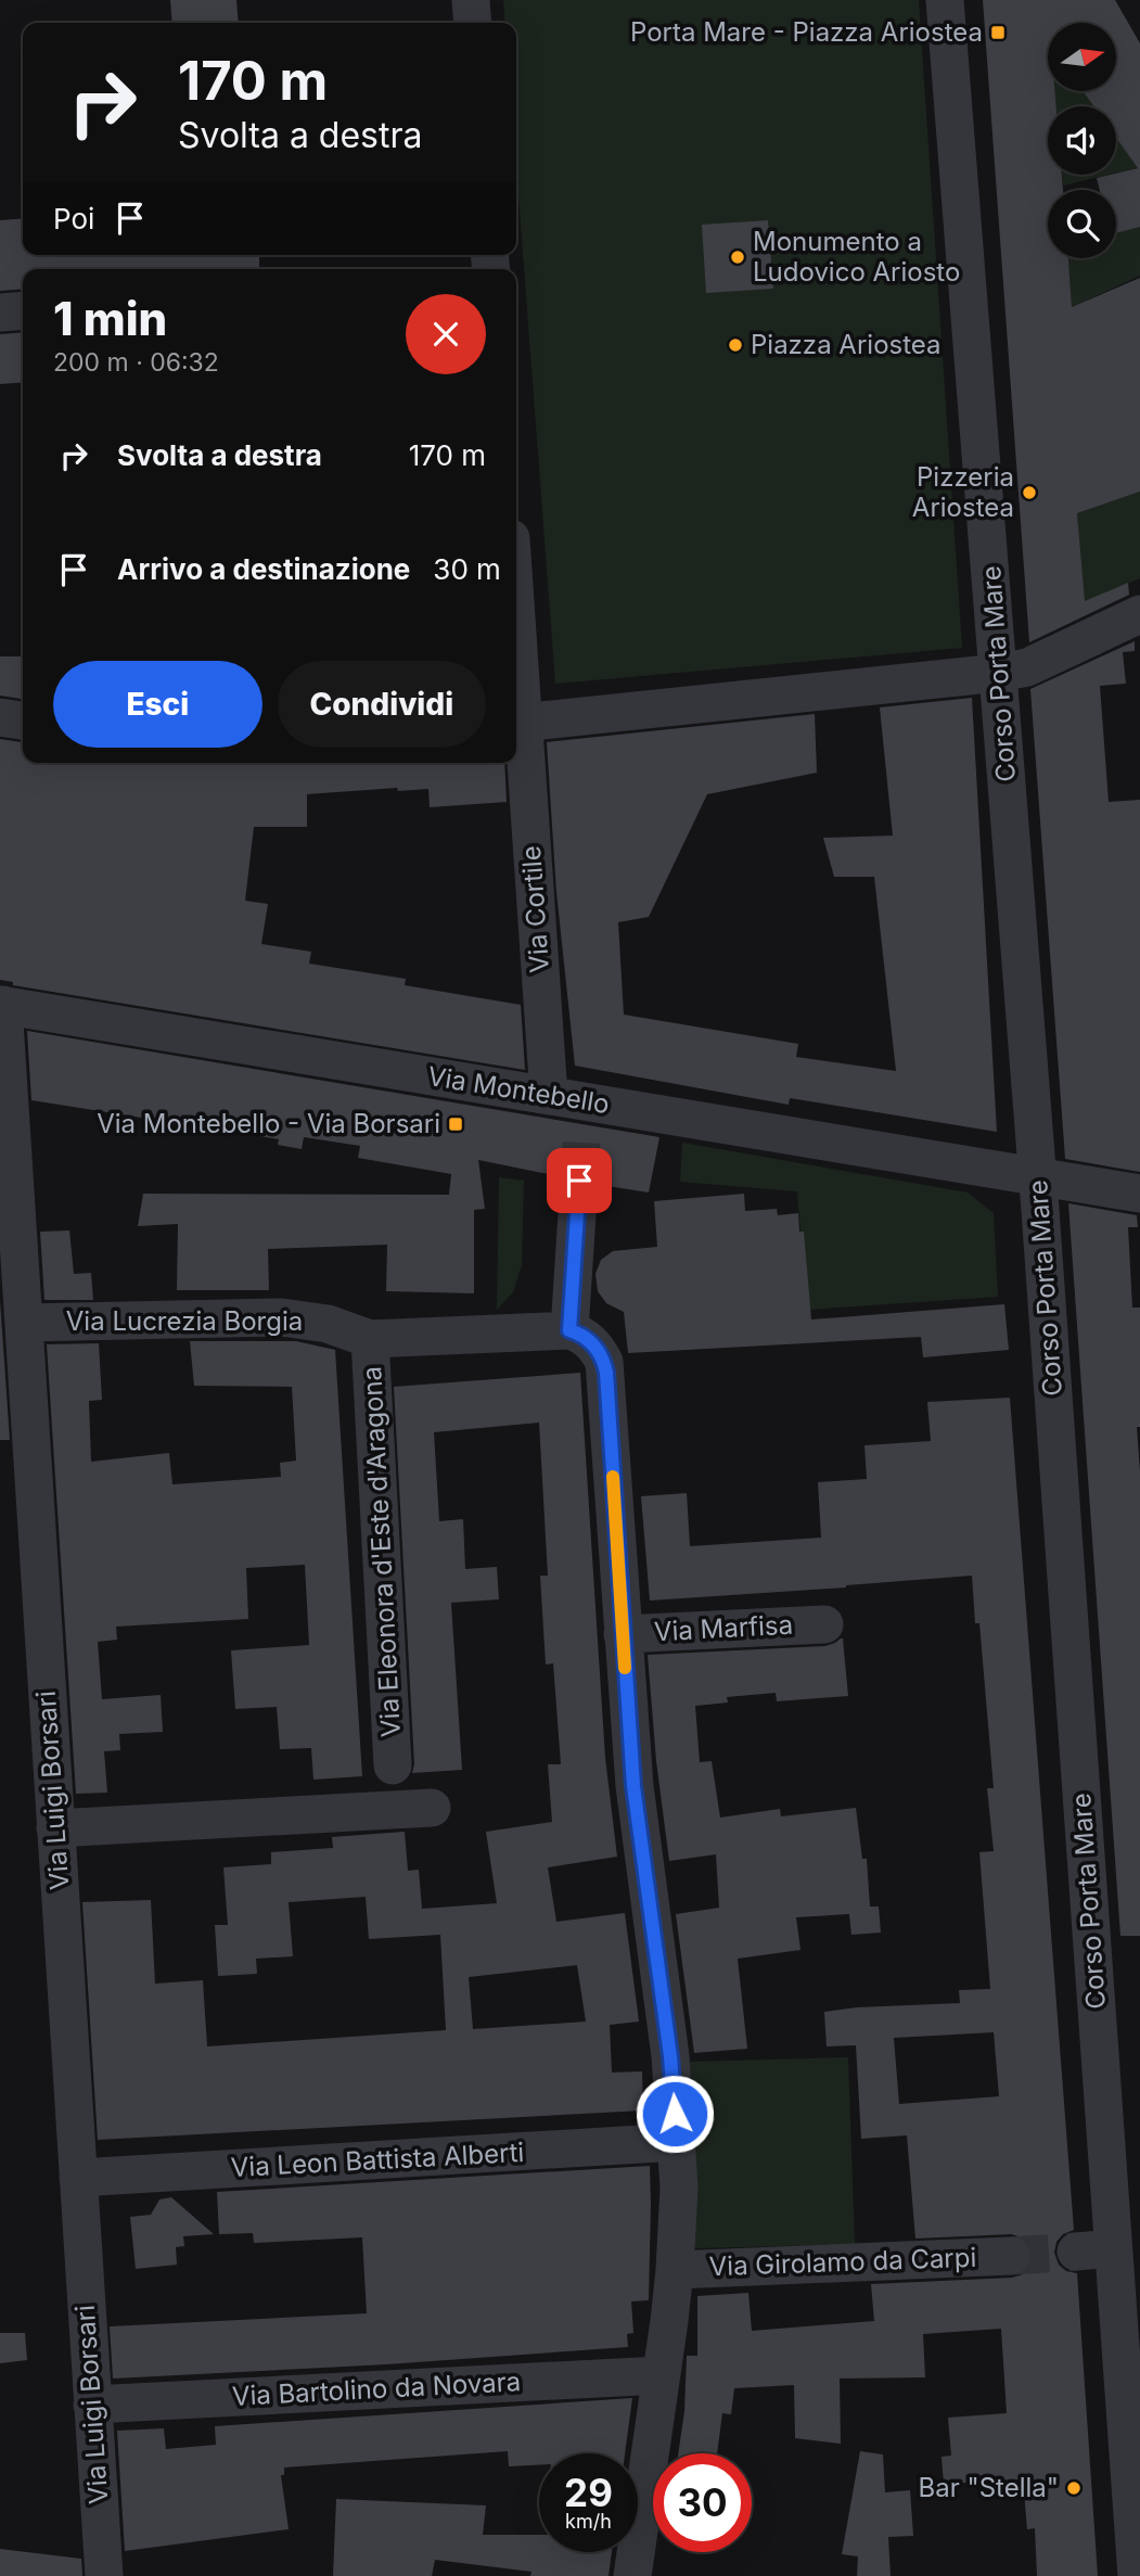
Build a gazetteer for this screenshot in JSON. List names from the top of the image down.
{
  "streets": {
    "street": [
      "Corso Porta Mare",
      "Via Cortile",
      "Via Montebello",
      "Via Lucrezia Borgia",
      "Via Eleonora d'Este d'Aragona",
      "Via Marfisa",
      "Via Luigi Borsari",
      "Via Leon Battista Alberti",
      "Via Girolamo da Carpi",
      "Via Bartolino da Novara"
    ]
  },
  "crossings": [
    ["Corso Porta Mare", "Via Montebello"],
    ["Via Cortile", "Via Montebello"],
    ["Via Montebello", "Via Luigi Borsari"],
    ["Via Lucrezia Borgia", "Via Eleonora d'Este d'Aragona"],
    ["Via Lucrezia Borgia", "Via Luigi Borsari"],
    ["Via Luigi Borsari", "Via Leon Battista Alberti"],
    ["Via Luigi Borsari", "Via Bartolino da Novara"]
  ],
  "places": {
    "transit": ["Porta Mare - Piazza Ariostea", "Via Montebello - Via Borsari"],
    "other": [
      "Monumento a Ludovico Ariosto",
      "Piazza Ariostea",
      "Pizzeria Ariostea",
      "Bar \"Stella\""
    ]
  },
  "north": "right",
  "page": {
    "turn": ["170 m", "Svolta a destra"],
    "then": "Poi",
    "heading": ["1 min", "200 m · 06:32"],
    "list": [
      {
        "name": "Svolta a destra",
        "value": "170 m"
      },
      {
        "name": "Arrivo a destinazione",
        "value": "30 m"
      }
    ],
    "buttons": ["Esci", "Condividi"],
    "speed": "29 km/h",
    "limit": "30"
  }
}
